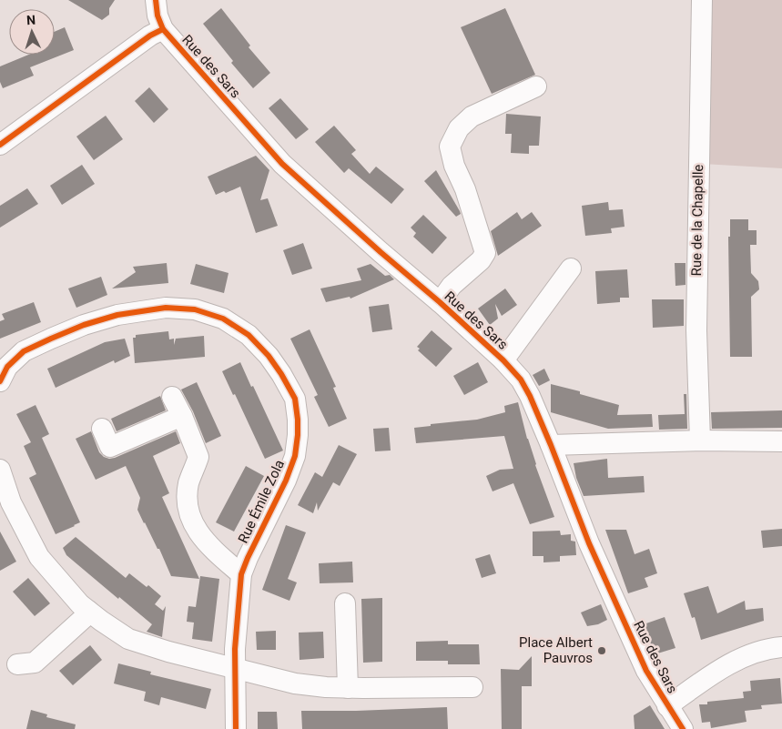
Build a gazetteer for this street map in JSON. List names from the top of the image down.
{
  "streets": {
    "street": ["Rue des Sars", "Rue de la Chapelle", "Rue Émile Zola"]
  },
  "places": ["Place Albert Pauvros"],
  "north": "top"
}
